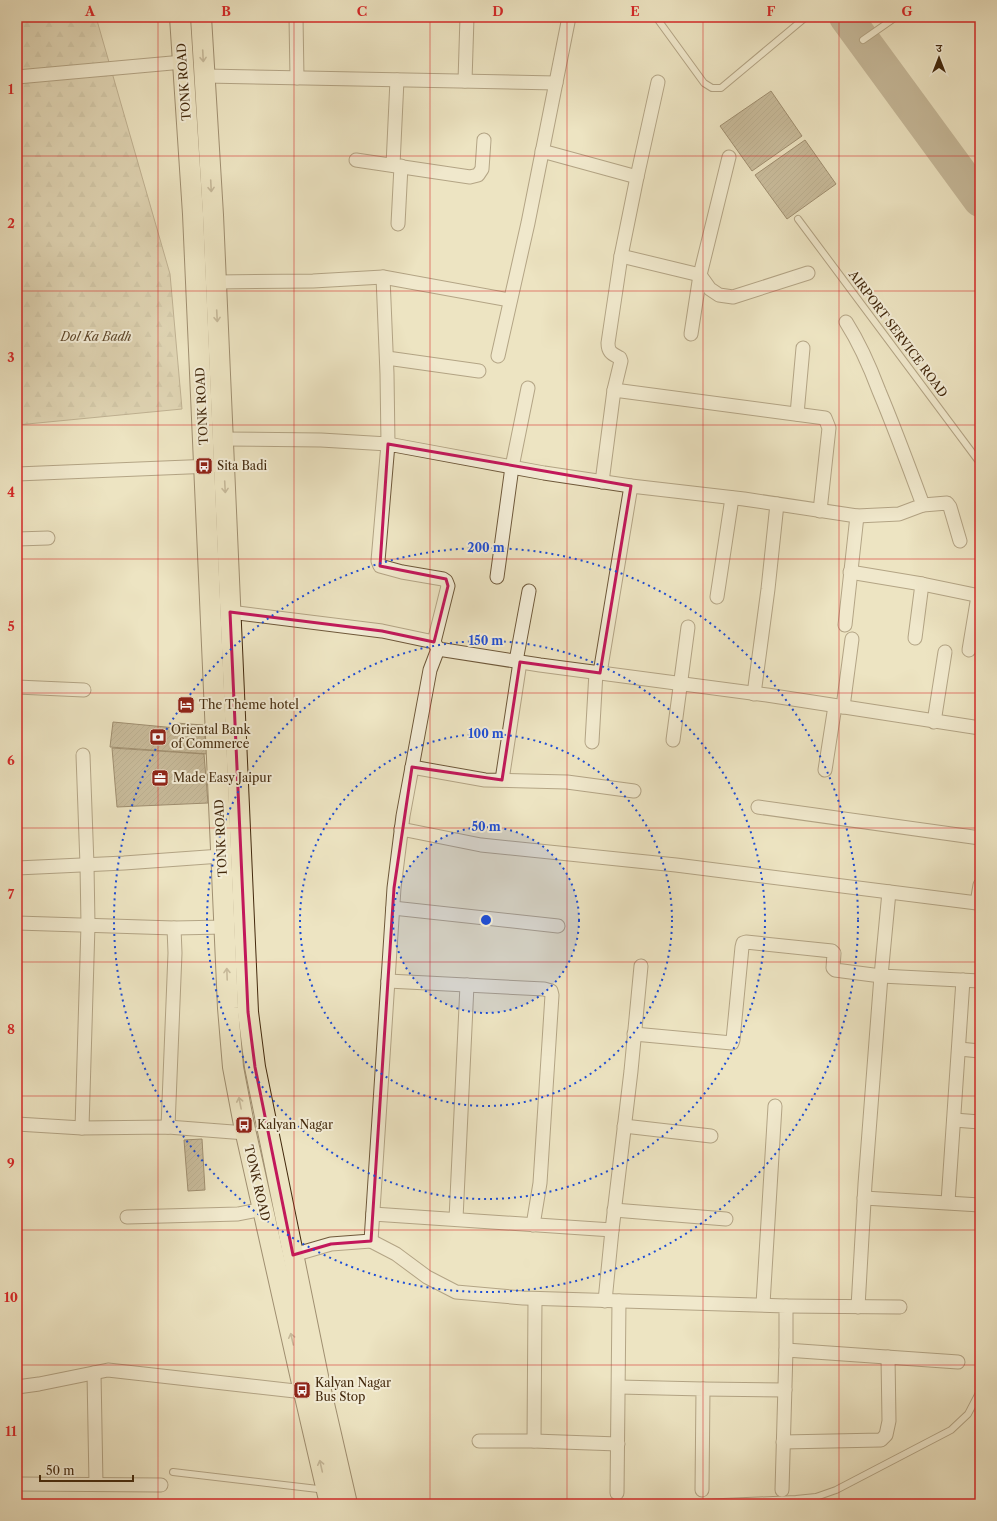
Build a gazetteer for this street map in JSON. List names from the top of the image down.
{
  "streets": {
    "main road": ["TONK ROAD"],
    "lane": ["AIRPORT SERVICE ROAD"]
  },
  "parks": ["Dol Ka Badh"],
  "places": {
    "bus stop": ["Sita Badi", "Kalyan Nagar", "Kalyan Nagar Bus Stop"],
    "hotel": ["The Theme hotel"],
    "bank": ["Oriental Bank of Commerce"],
    "office": ["Made Easy Jaipur"]
  },
  "scale_bar": "50 m",
  "north": "top",
  "grid": {
    "columns": [
      "A",
      "B",
      "C",
      "D",
      "E",
      "F",
      "G"
    ],
    "rows": [
      "1",
      "2",
      "3",
      "4",
      "5",
      "6",
      "7",
      "8",
      "9",
      "10",
      "11"
    ]
  },
  "rings": [
    "200 m",
    "150 m",
    "100 m",
    "50 m"
  ]
}
